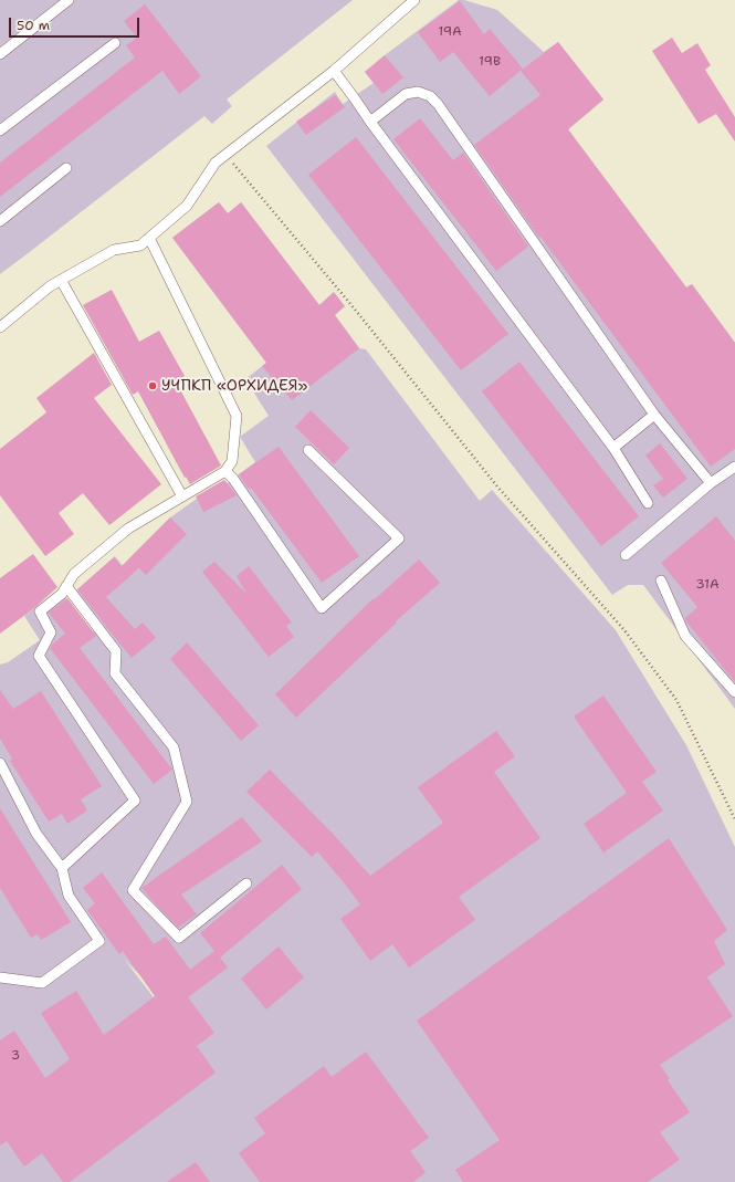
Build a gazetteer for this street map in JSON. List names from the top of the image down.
{
  "places": ["УЧПКП «ОРХИДЕЯ»"],
  "house_numbers": [
    "19А",
    "19В",
    "31А",
    "3"
  ],
  "scale_bar": "50 m"
}
